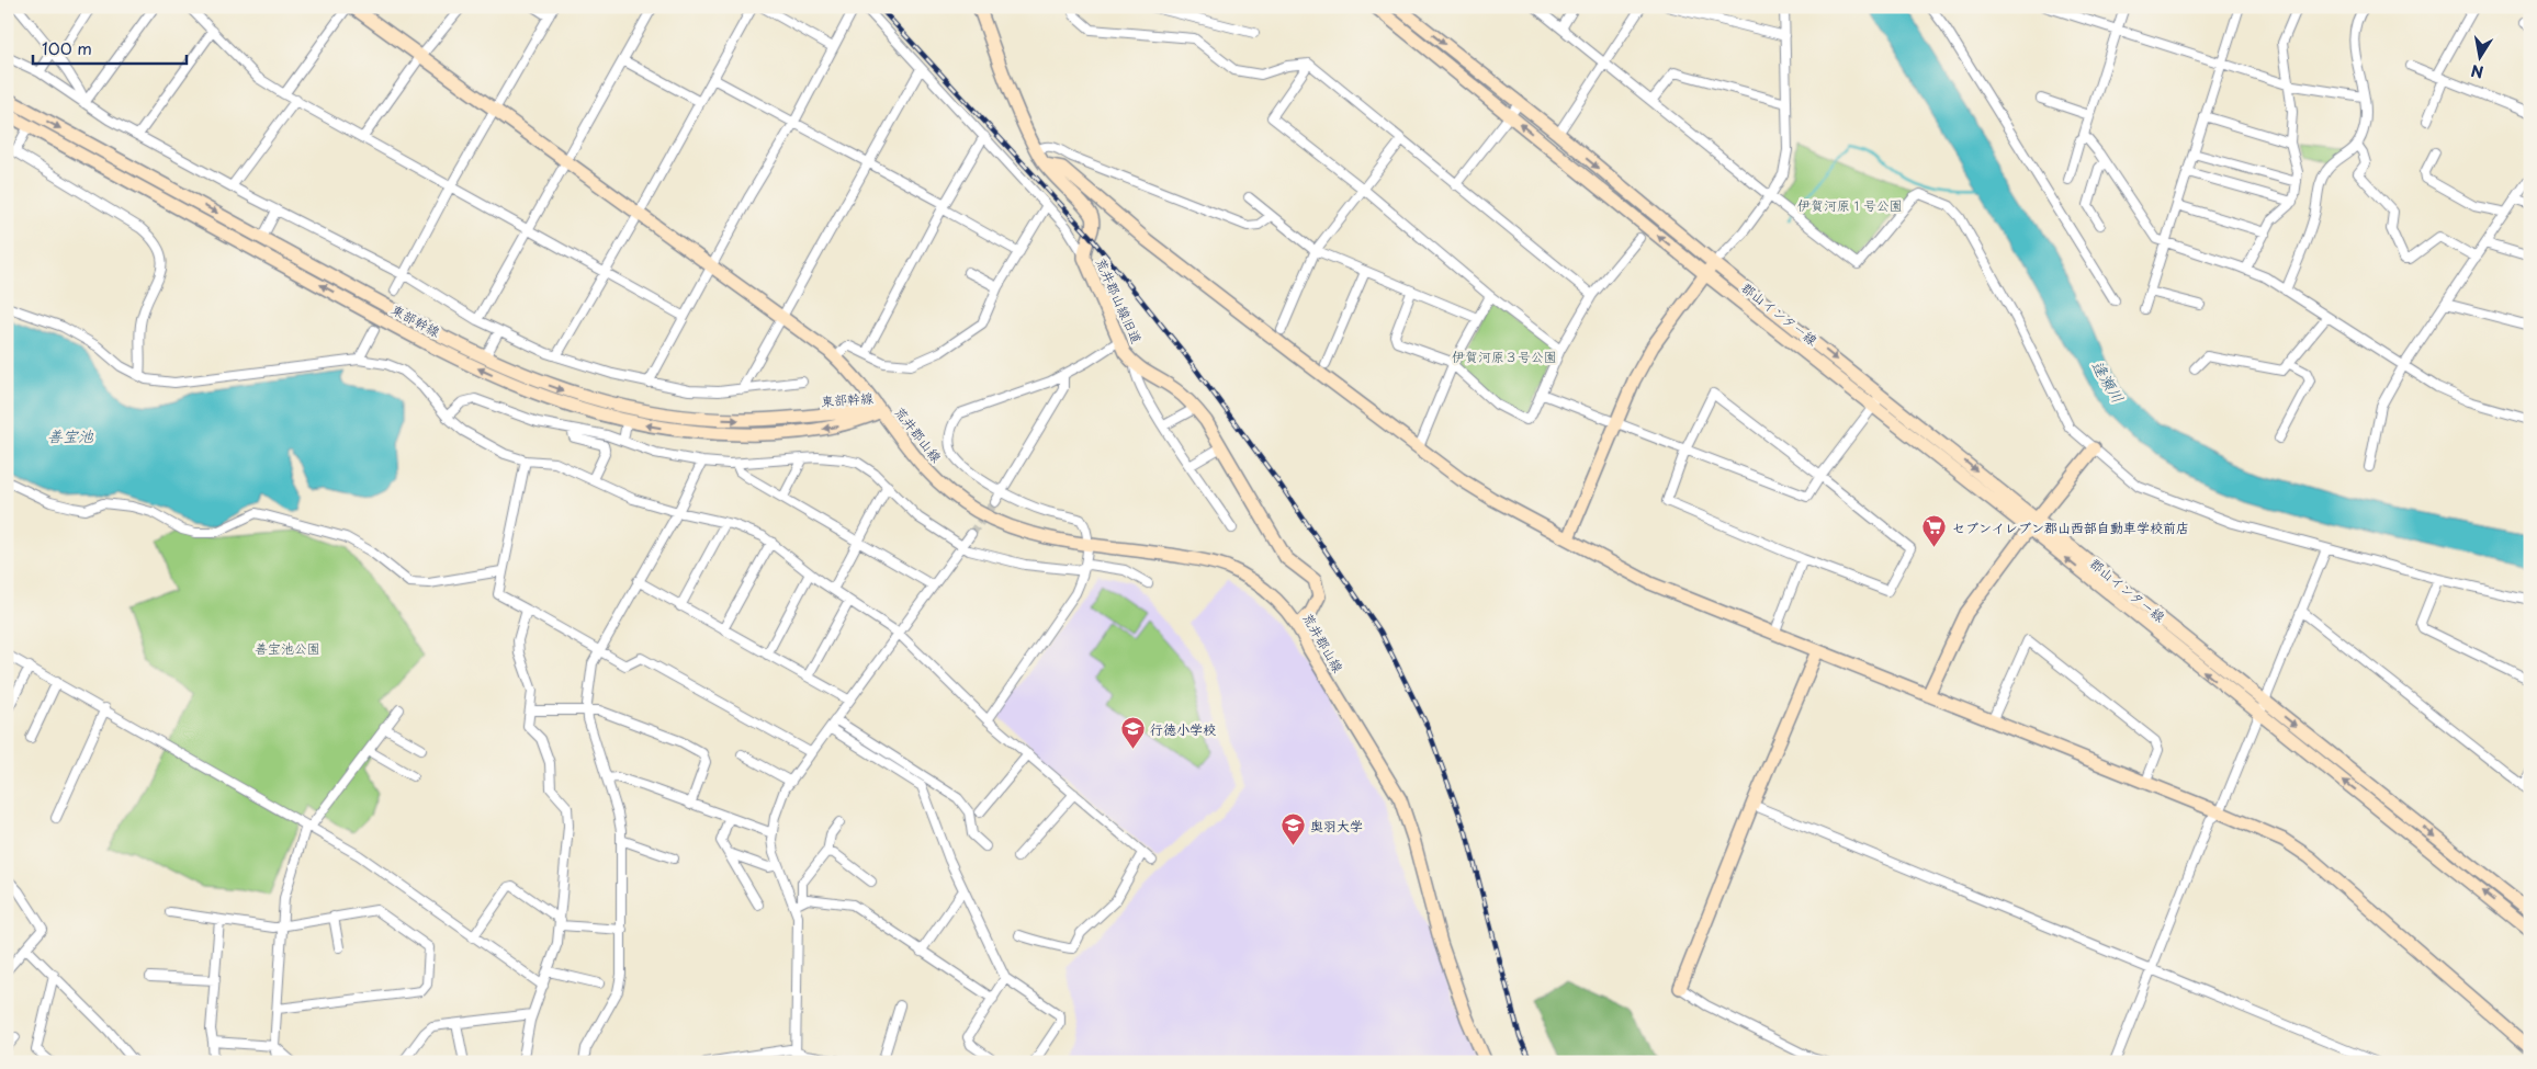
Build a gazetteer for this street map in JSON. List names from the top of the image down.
{
  "streets": {
    "street": [
      "荒井郡山線旧道",
      "郡山インター線",
      "東部幹線",
      "荒井郡山線"
    ]
  },
  "crossings": [
    ["荒井郡山線旧道", "荒井郡山線"],
    ["東部幹線", "荒井郡山線"]
  ],
  "water": ["逢瀬川", "善宝池"],
  "parks": ["伊賀河原１号公園", "伊賀河原３号公園", "善宝池公園"],
  "places": {
    "supermarket": ["セブンイレブン郡山西部自動車学校前店"],
    "school or university": ["行徳小学校", "奥羽大学"]
  },
  "scale_bar": "100 m",
  "north": "bottom"
}
